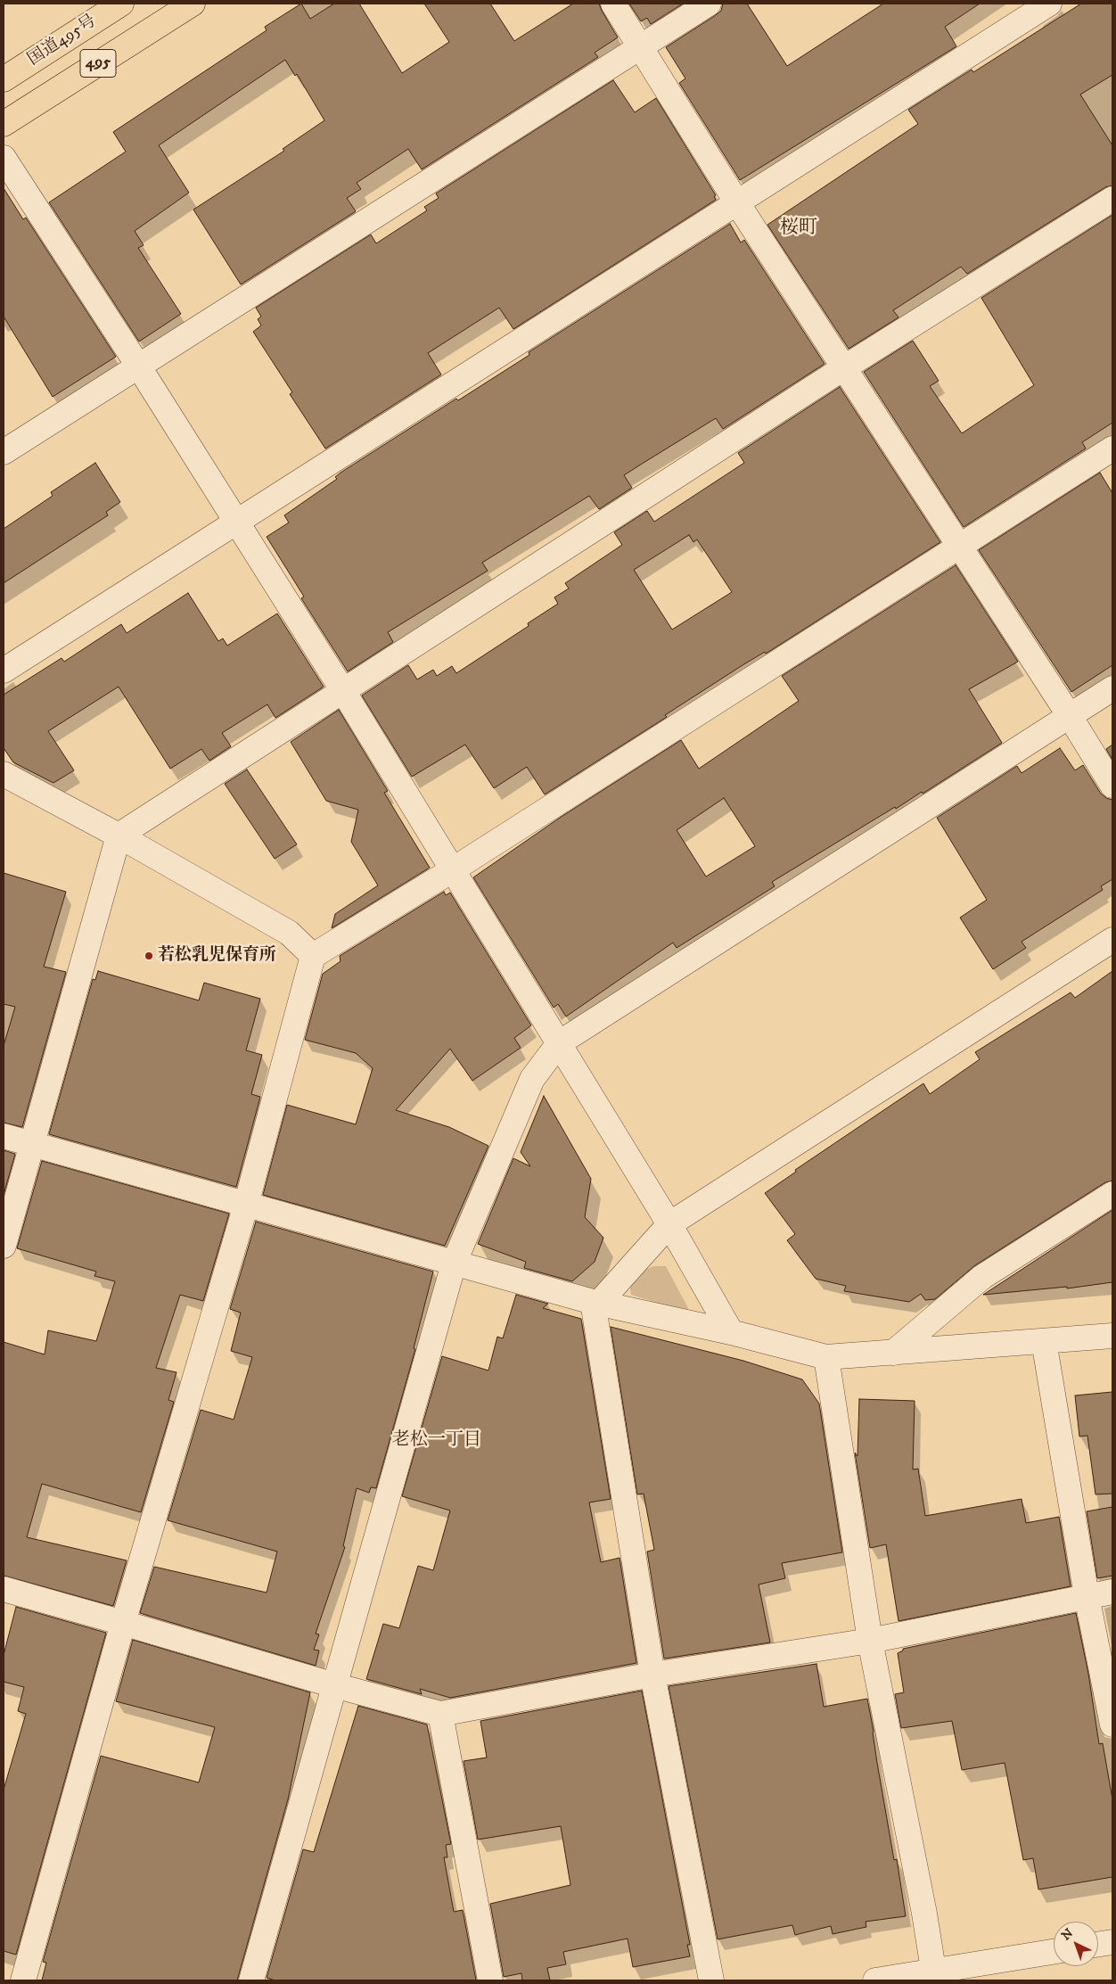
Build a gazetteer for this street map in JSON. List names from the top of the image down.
{
  "streets": {
    "highway": ["国道495号", "495"]
  },
  "districts": ["桜町", "老松一丁目"],
  "places": ["若松乳児保育所"],
  "north": "top left"
}
